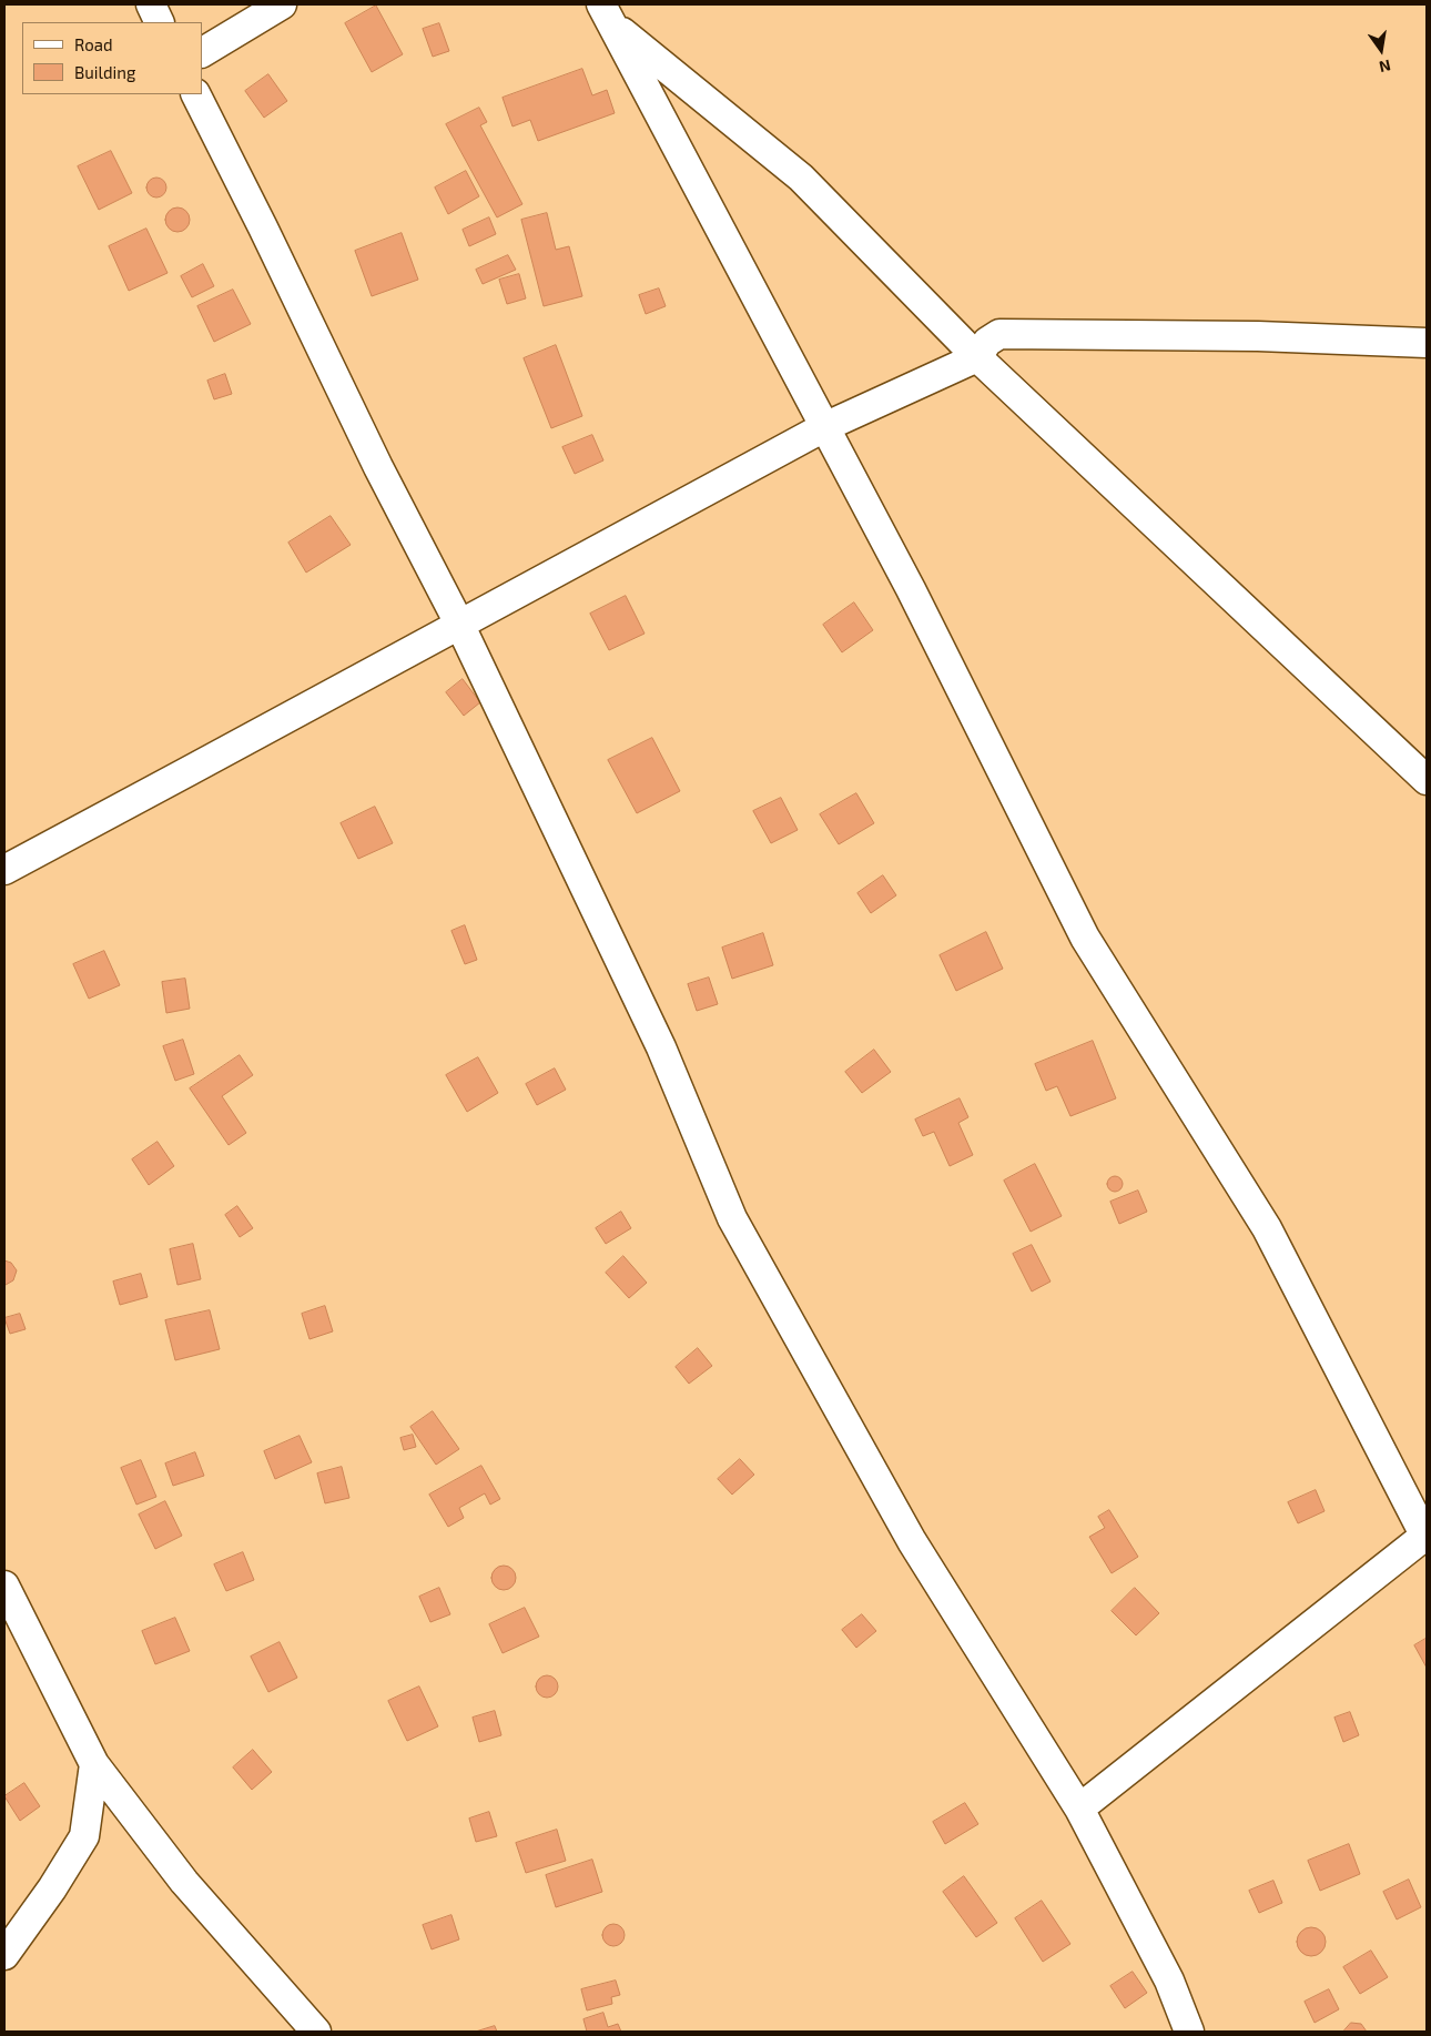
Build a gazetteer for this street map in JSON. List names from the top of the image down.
{
  "legend": ["Road", "Building"],
  "north": "bottom"
}
